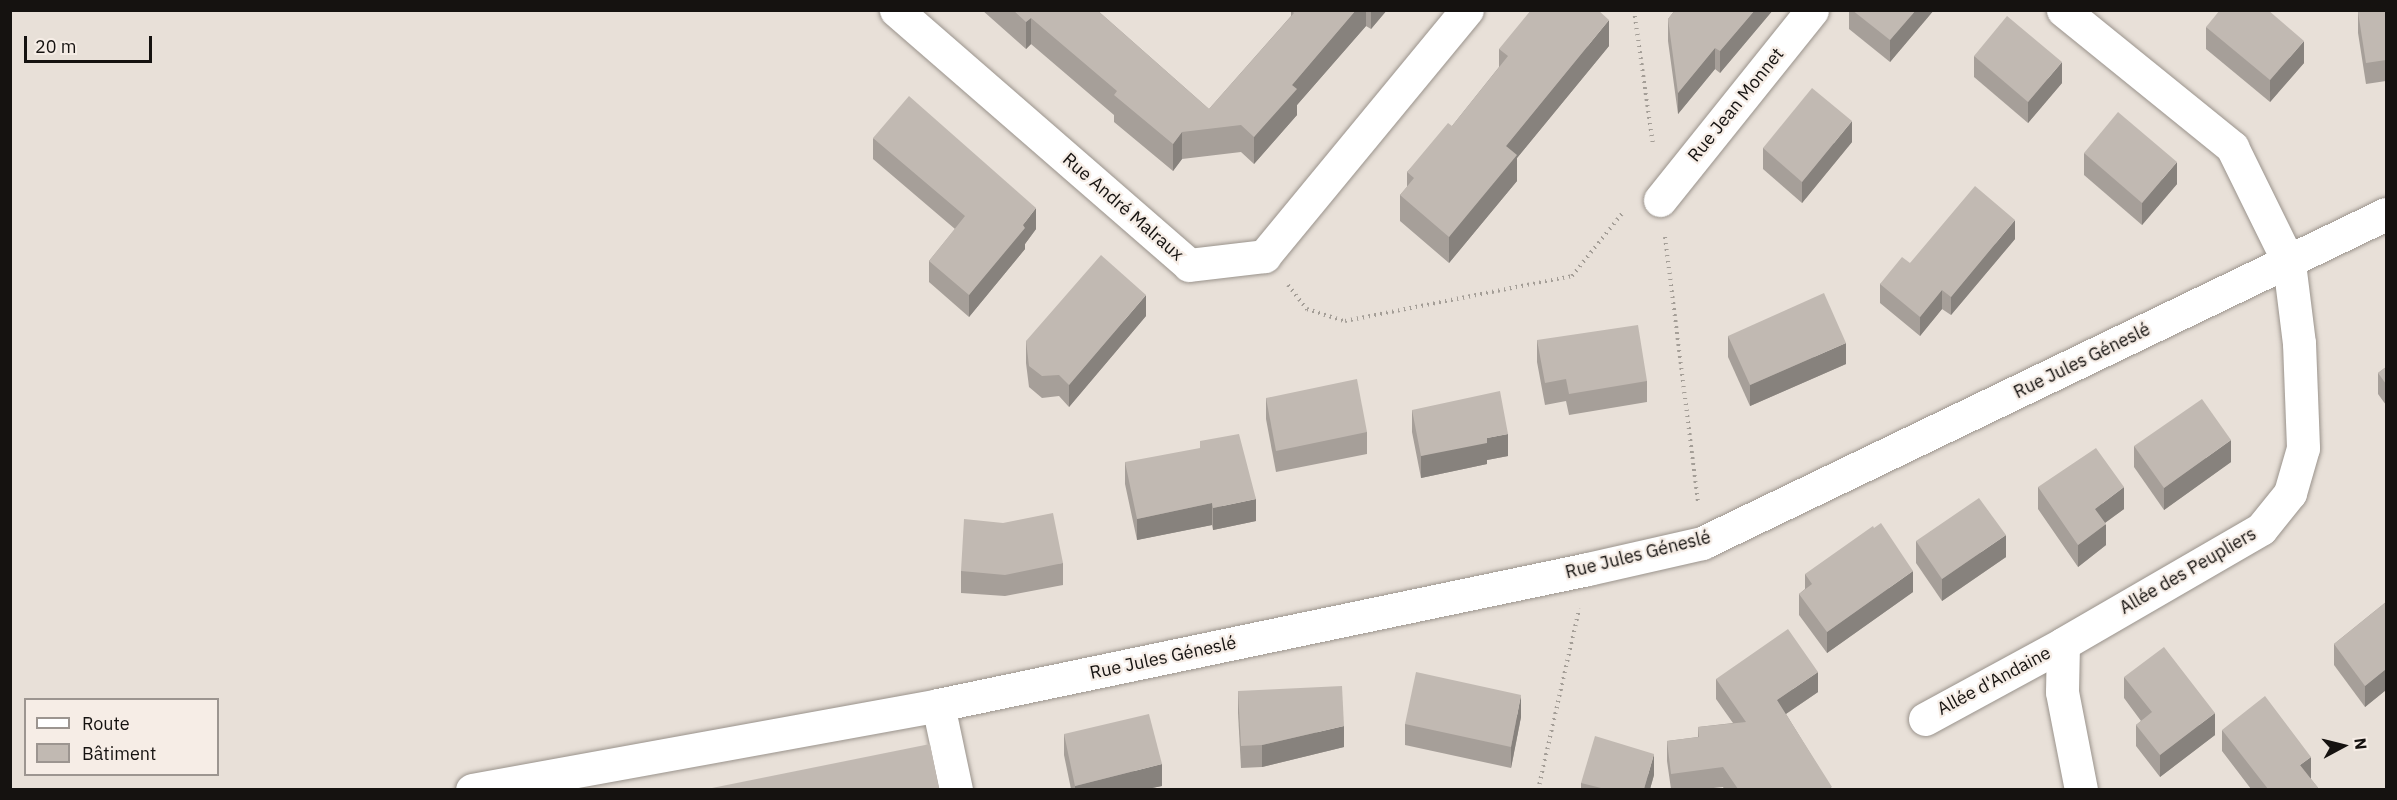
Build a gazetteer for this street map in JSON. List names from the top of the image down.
{
  "streets": {
    "street": [
      "Rue Jean Monnet",
      "Rue André Malraux",
      "Rue Jules Géneslé",
      "Allée des Peupliers",
      "Allée d'Andaine"
    ]
  },
  "crossings": [
    ["Rue Jules Géneslé", "Allée des Peupliers"],
    ["Allée des Peupliers", "Allée d'Andaine"]
  ],
  "legend": ["Route", "Bâtiment"],
  "scale_bar": "20 m",
  "north": "right"
}
